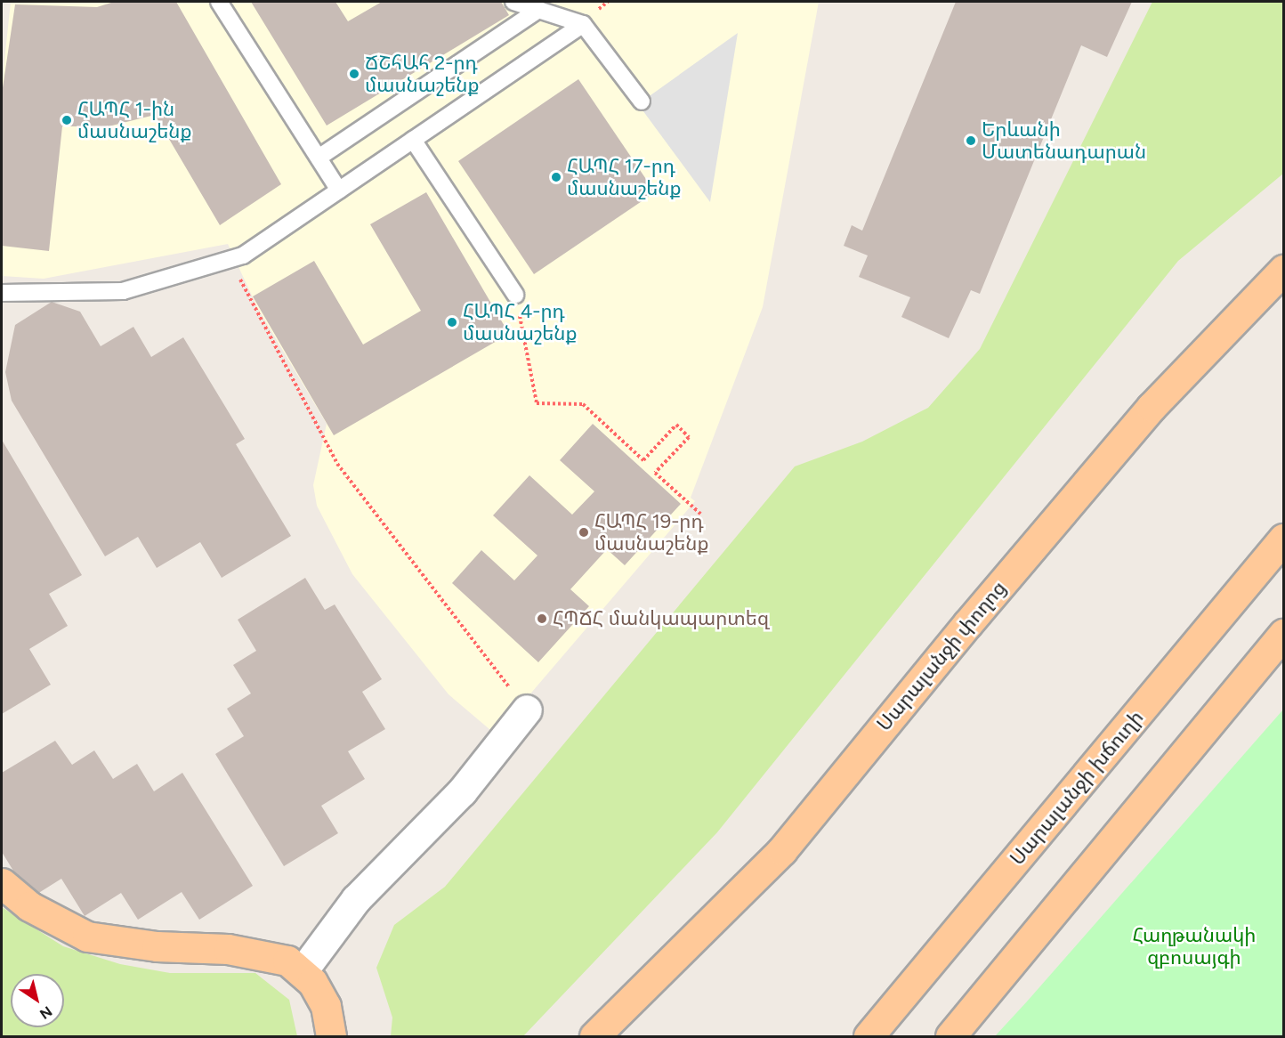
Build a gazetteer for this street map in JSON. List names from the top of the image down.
{
  "streets": {
    "main road": ["Սարալանջի փողոց", "Սարալանջի խճուղի"]
  },
  "parks": ["Հաղթանակի զբոսայգի"],
  "places": [
    "ՃՇհԱհ 2-րդ մասնաշենք",
    "ՀԱՊՀ 1-ին մասնաշենք",
    "Երևանի Մատենադարան",
    "ՀԱՊՀ 17-րդ մասնաշենք",
    "ՀԱՊՀ 4-րդ մասնաշենք",
    "ՀԱՊՀ 19-րդ մասնաշենք",
    "ՀՊՃՀ մանկապարտեզ"
  ],
  "north": "bottom right"
}
